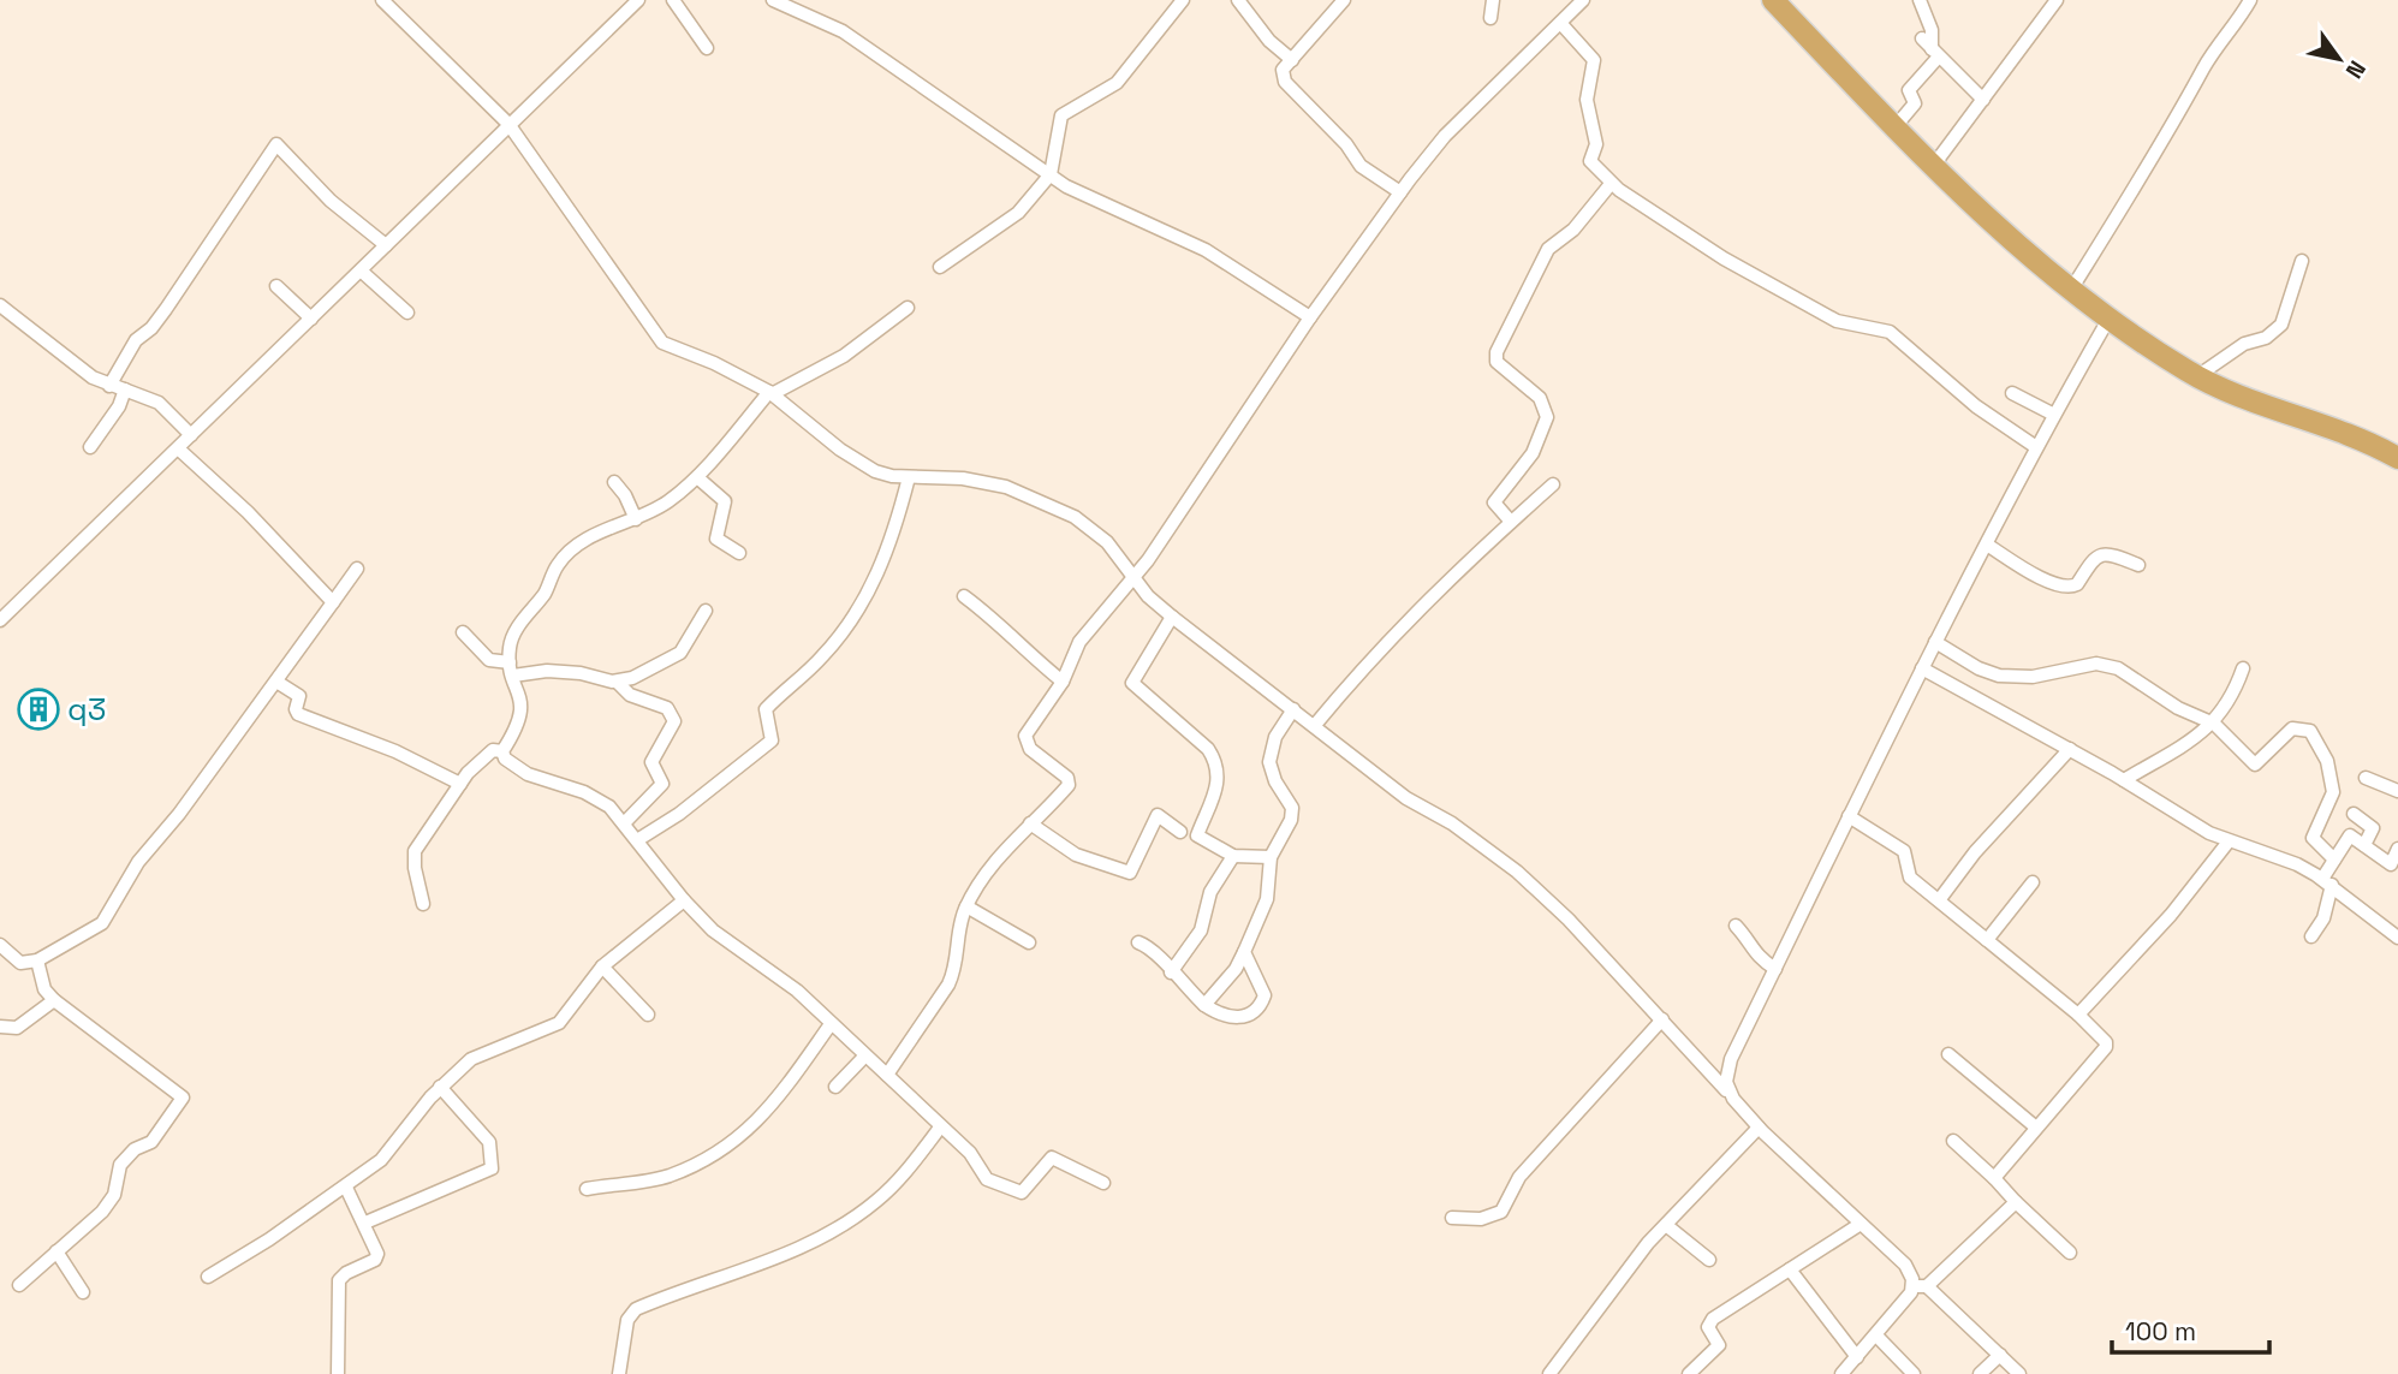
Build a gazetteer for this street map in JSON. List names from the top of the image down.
{
  "places": {
    "building": ["q3"]
  },
  "scale_bar": "100 m",
  "north": "bottom right"
}
